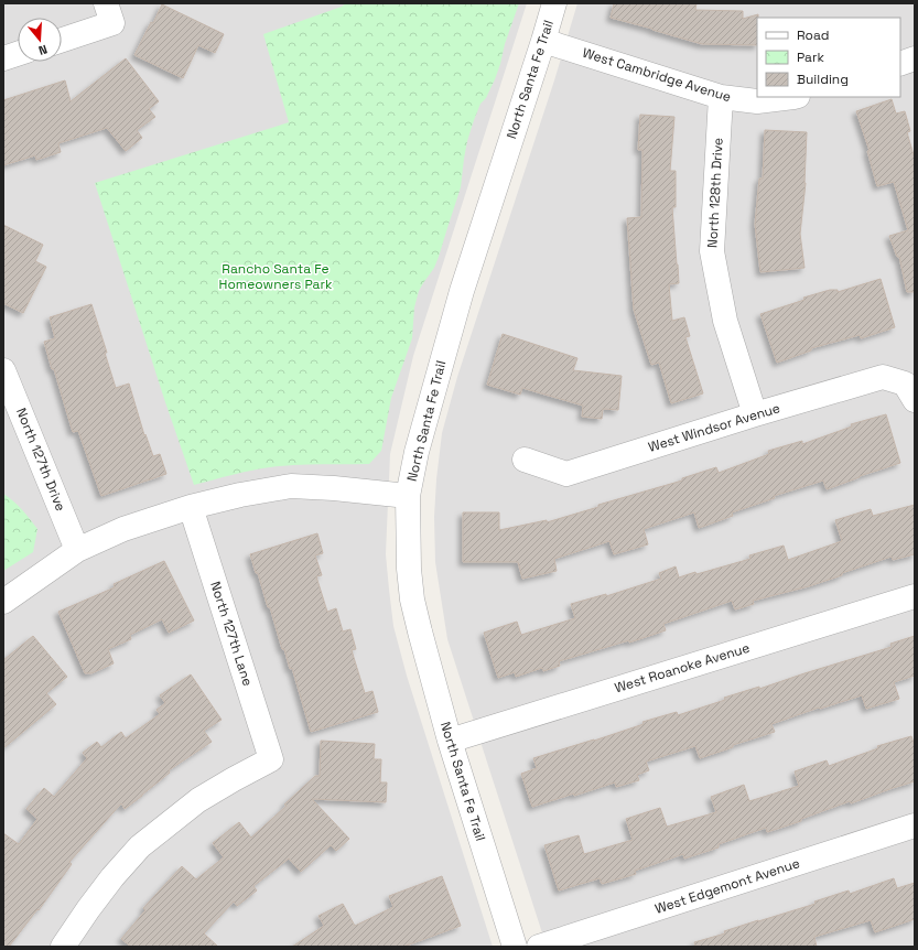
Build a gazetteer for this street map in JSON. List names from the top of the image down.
{
  "streets": {
    "street": [
      "West Cambridge Avenue",
      "North Santa Fe Trail",
      "North 128th Drive",
      "West Windsor Avenue",
      "North 127th Drive",
      "North 127th Lane",
      "West Roanoke Avenue",
      "West Edgemont Avenue"
    ]
  },
  "crossings": [
    ["West Cambridge Avenue", "North Santa Fe Trail"],
    ["West Cambridge Avenue", "North 128th Drive"],
    ["North Santa Fe Trail", "West Roanoke Avenue"],
    ["North 128th Drive", "West Windsor Avenue"]
  ],
  "parks": ["Rancho Santa Fe Homeowners Park"],
  "legend": ["Road", "Park", "Building"],
  "north": "bottom"
}
